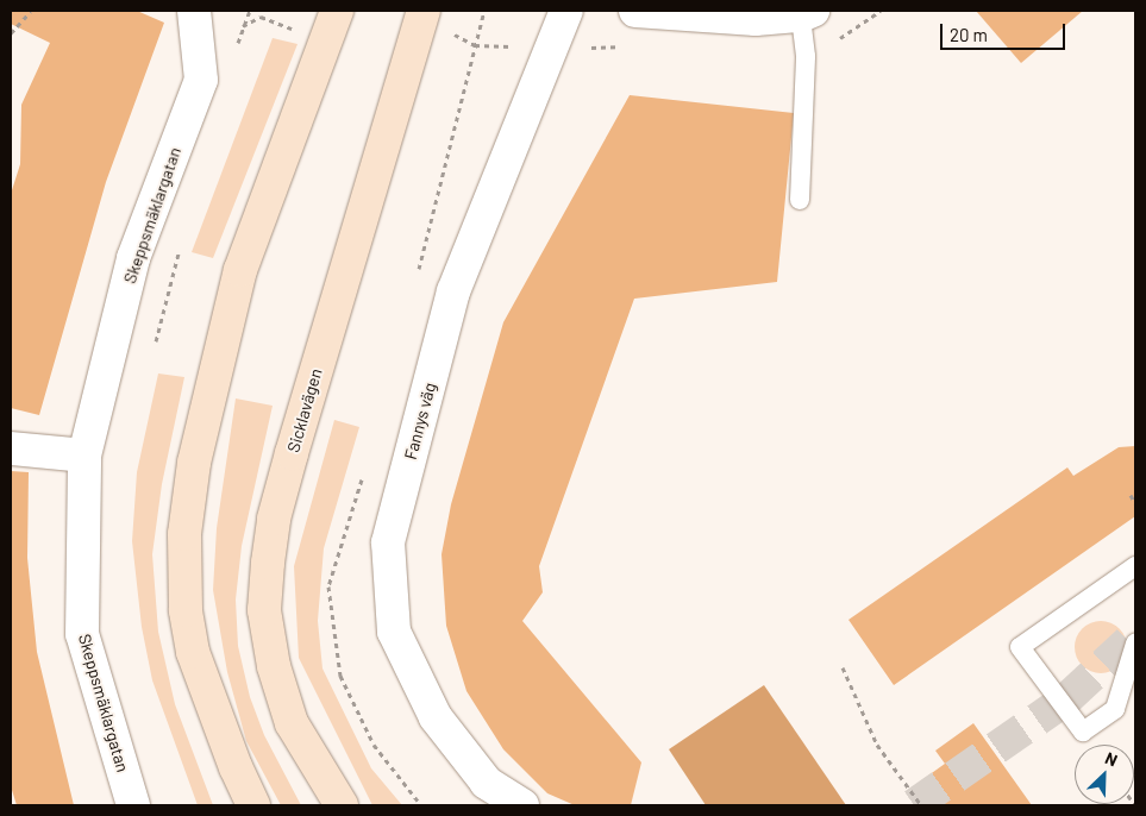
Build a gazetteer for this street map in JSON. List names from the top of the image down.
{
  "streets": {
    "main road": ["Sicklavägen"],
    "street": ["Skeppsmäklargatan", "Fannys väg"]
  },
  "scale_bar": "20 m",
  "north": "top right"
}
